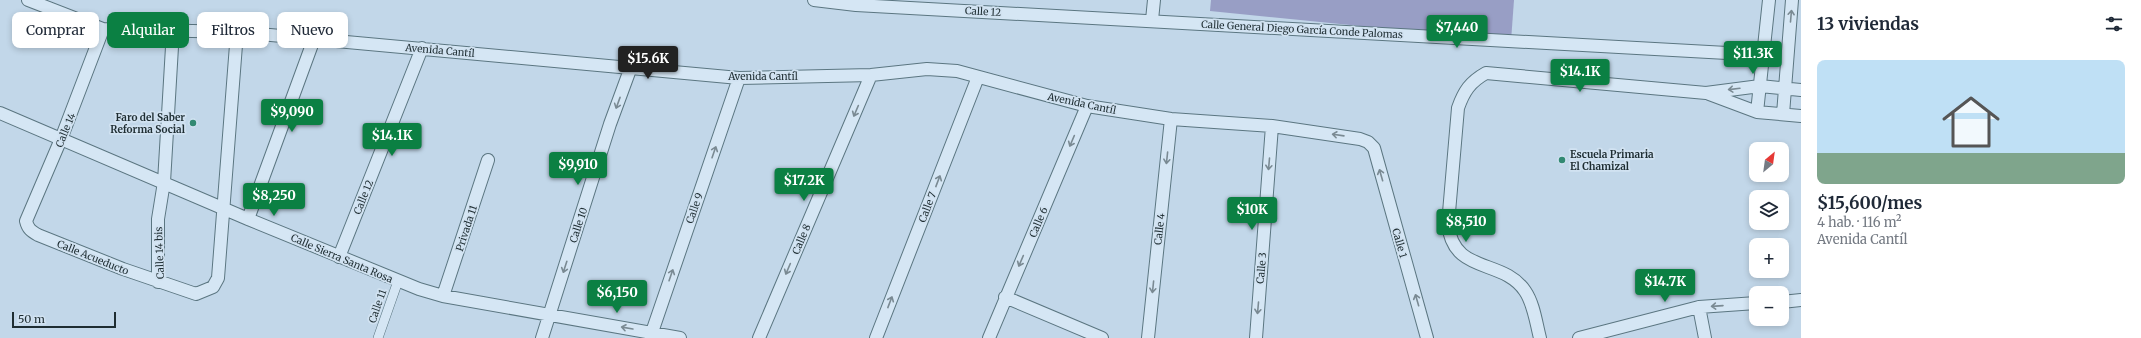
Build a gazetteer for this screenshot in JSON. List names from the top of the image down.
{
  "streets": {
    "street": [
      "Calle 12",
      "Calle General Diego García Conde Palomas",
      "Avenida Cantíl",
      "Calle 14",
      "Calle 7",
      "Calle 9",
      "Calle 6",
      "Calle 10",
      "Privada 11",
      "Calle 4",
      "Calle 8",
      "Calle 1",
      "Calle 14 bis",
      "Calle Acueducto",
      "Calle Sierra Santa Rosa",
      "Calle 3",
      "Calle 11"
    ]
  },
  "crossings": [
    ["Calle 12", "Calle General Diego García Conde Palomas"],
    ["Calle 12", "Avenida Cantíl"],
    ["Calle 12", "Calle Sierra Santa Rosa"],
    ["Avenida Cantíl", "Calle 14"],
    ["Avenida Cantíl", "Calle 7"],
    ["Avenida Cantíl", "Calle 9"],
    ["Avenida Cantíl", "Calle 6"],
    ["Avenida Cantíl", "Calle 10"],
    ["Avenida Cantíl", "Calle 4"],
    ["Avenida Cantíl", "Calle 8"],
    ["Avenida Cantíl", "Calle 1"],
    ["Avenida Cantíl", "Calle 3"],
    ["Calle 14", "Calle Acueducto"],
    ["Calle 14", "Calle Sierra Santa Rosa"],
    ["Calle 9", "Calle Sierra Santa Rosa"],
    ["Calle 10", "Calle Sierra Santa Rosa"],
    ["Privada 11", "Calle Sierra Santa Rosa"],
    ["Calle 14 bis", "Calle Acueducto"],
    ["Calle 14 bis", "Calle Sierra Santa Rosa"],
    ["Calle Sierra Santa Rosa", "Calle 11"]
  ],
  "one_way": [
    "Calle 7",
    "Calle 9",
    "Calle 6",
    "Calle 10",
    "Calle 4",
    "Calle 8",
    "Calle 1",
    "Calle 3"
  ],
  "places": ["Faro del Saber Reforma Social", "Escuela Primaria El Chamizal"],
  "scale_bar": "50 m",
  "north": "top right",
  "page": {
    "heading": "13 viviendas",
    "chip": [
      "Comprar",
      "Alquilar",
      "Filtros",
      "Nuevo"
    ],
    "price": [
      "$7,440",
      "$11.3K",
      "$15.6K",
      "$14.1K",
      "$9,090",
      "$14.1K",
      "$9,910",
      "$17.2K",
      "$8,250",
      "$10K",
      "$8,510",
      "$14.7K",
      "$6,150"
    ],
    "list": [
      {
        "name": "$15,600/mes",
        "note": "4 hab. · 116 m² · Avenida Cantíl"
      }
    ],
    "map_buttons": ["+", "−"],
    "scale": "50 m"
  }
}
